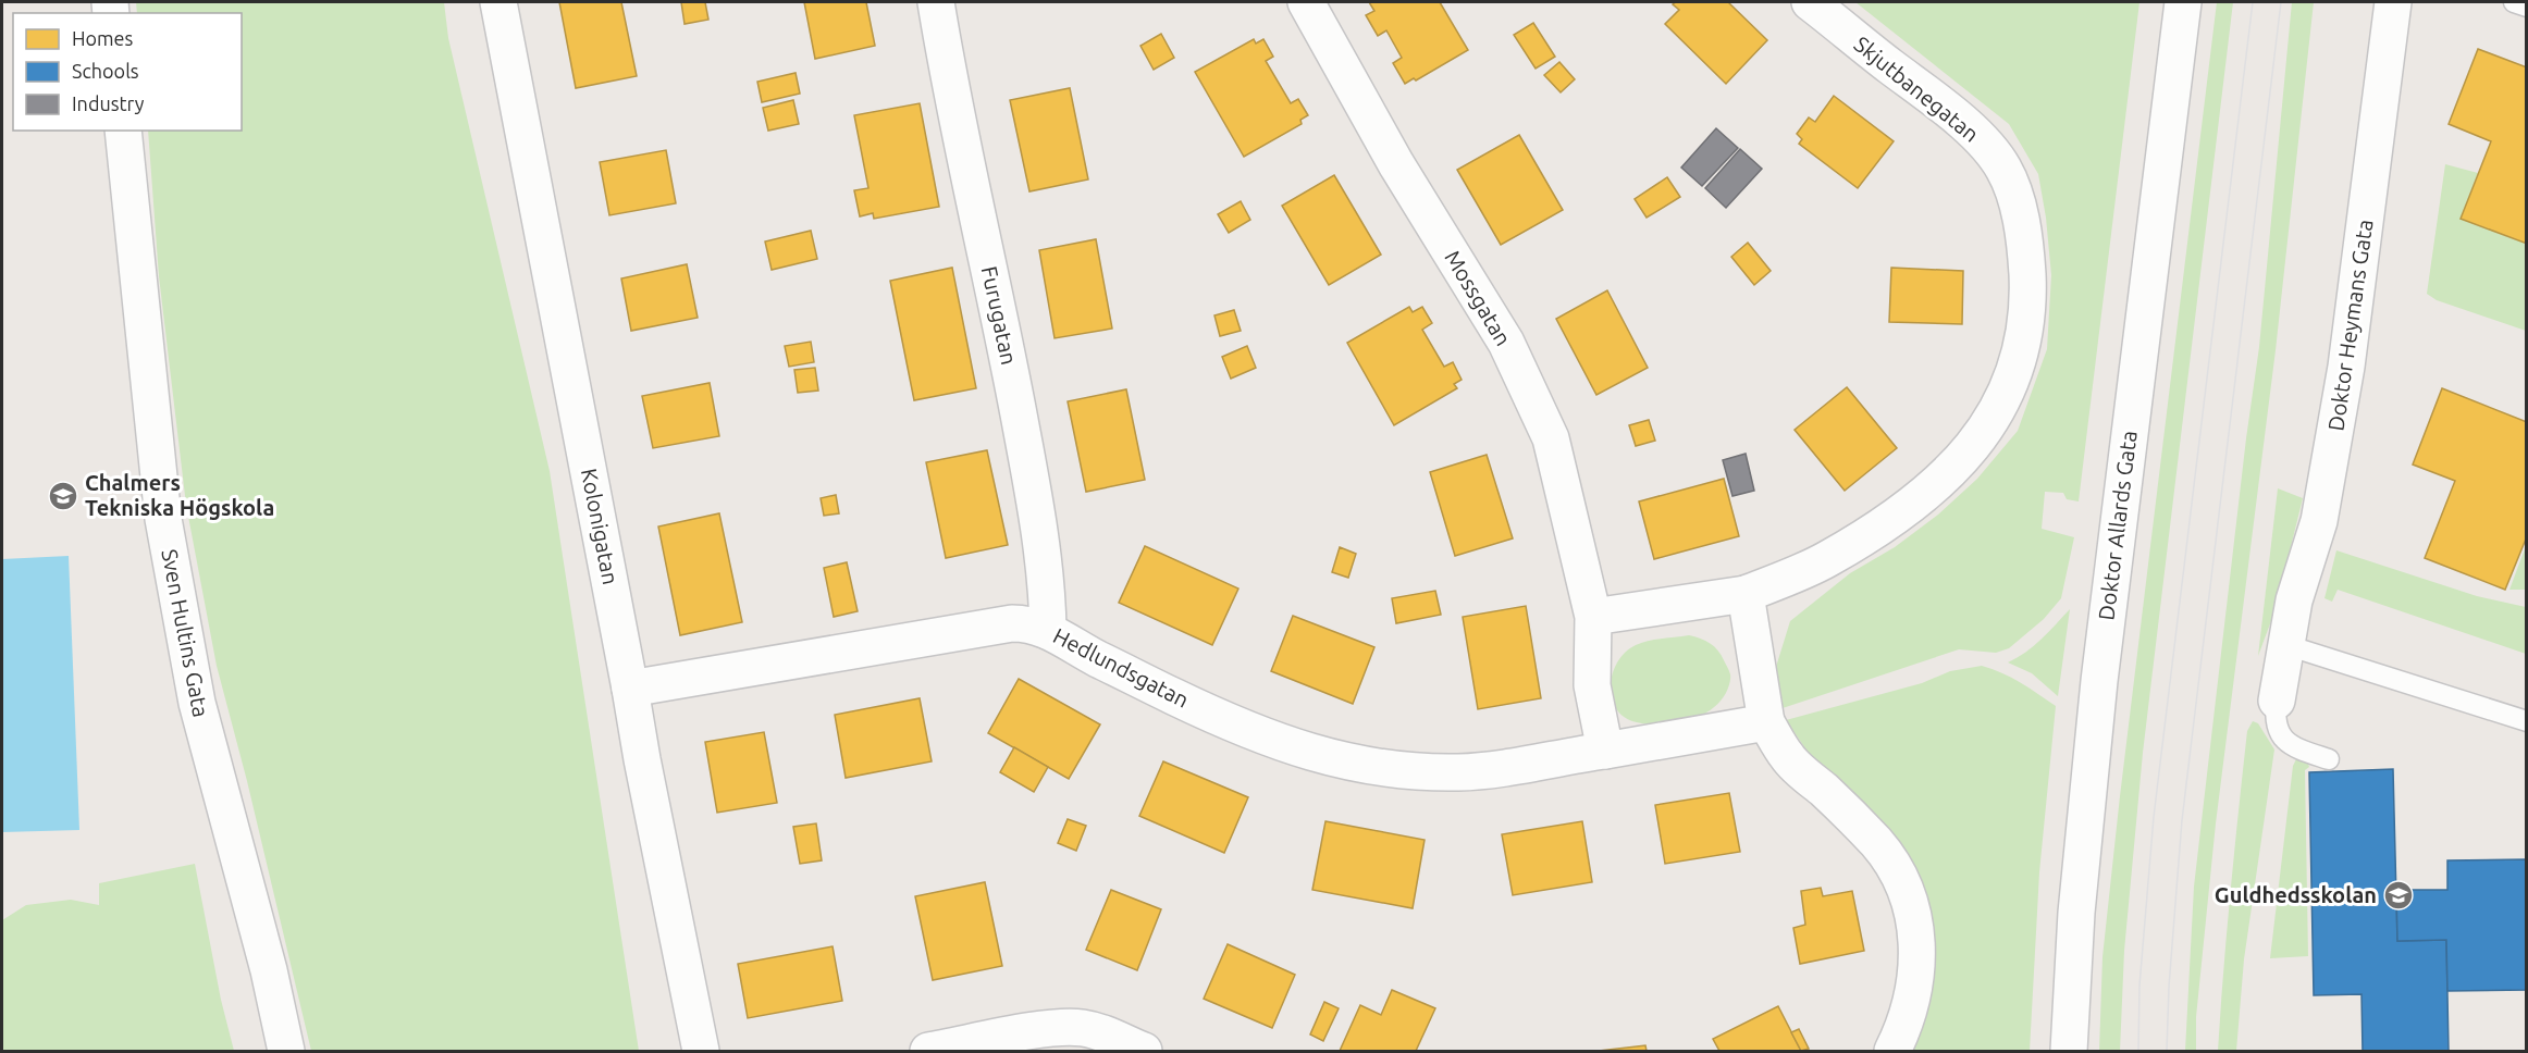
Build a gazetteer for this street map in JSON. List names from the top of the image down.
{
  "streets": {
    "street": [
      "Skjutbanegatan",
      "Mossgatan",
      "Furugatan",
      "Doktor Heymans Gata",
      "Doktor Allards Gata",
      "Kolonigatan",
      "Sven Hultins Gata",
      "Hedlundsgatan"
    ]
  },
  "crossings": [
    ["Skjutbanegatan", "Mossgatan"],
    ["Mossgatan", "Hedlundsgatan"],
    ["Furugatan", "Hedlundsgatan"],
    ["Kolonigatan", "Hedlundsgatan"]
  ],
  "places": {
    "school or university": ["Chalmers Tekniska Högskola", "Guldhedsskolan"]
  },
  "legend": ["Homes", "Schools", "Industry"]
}
